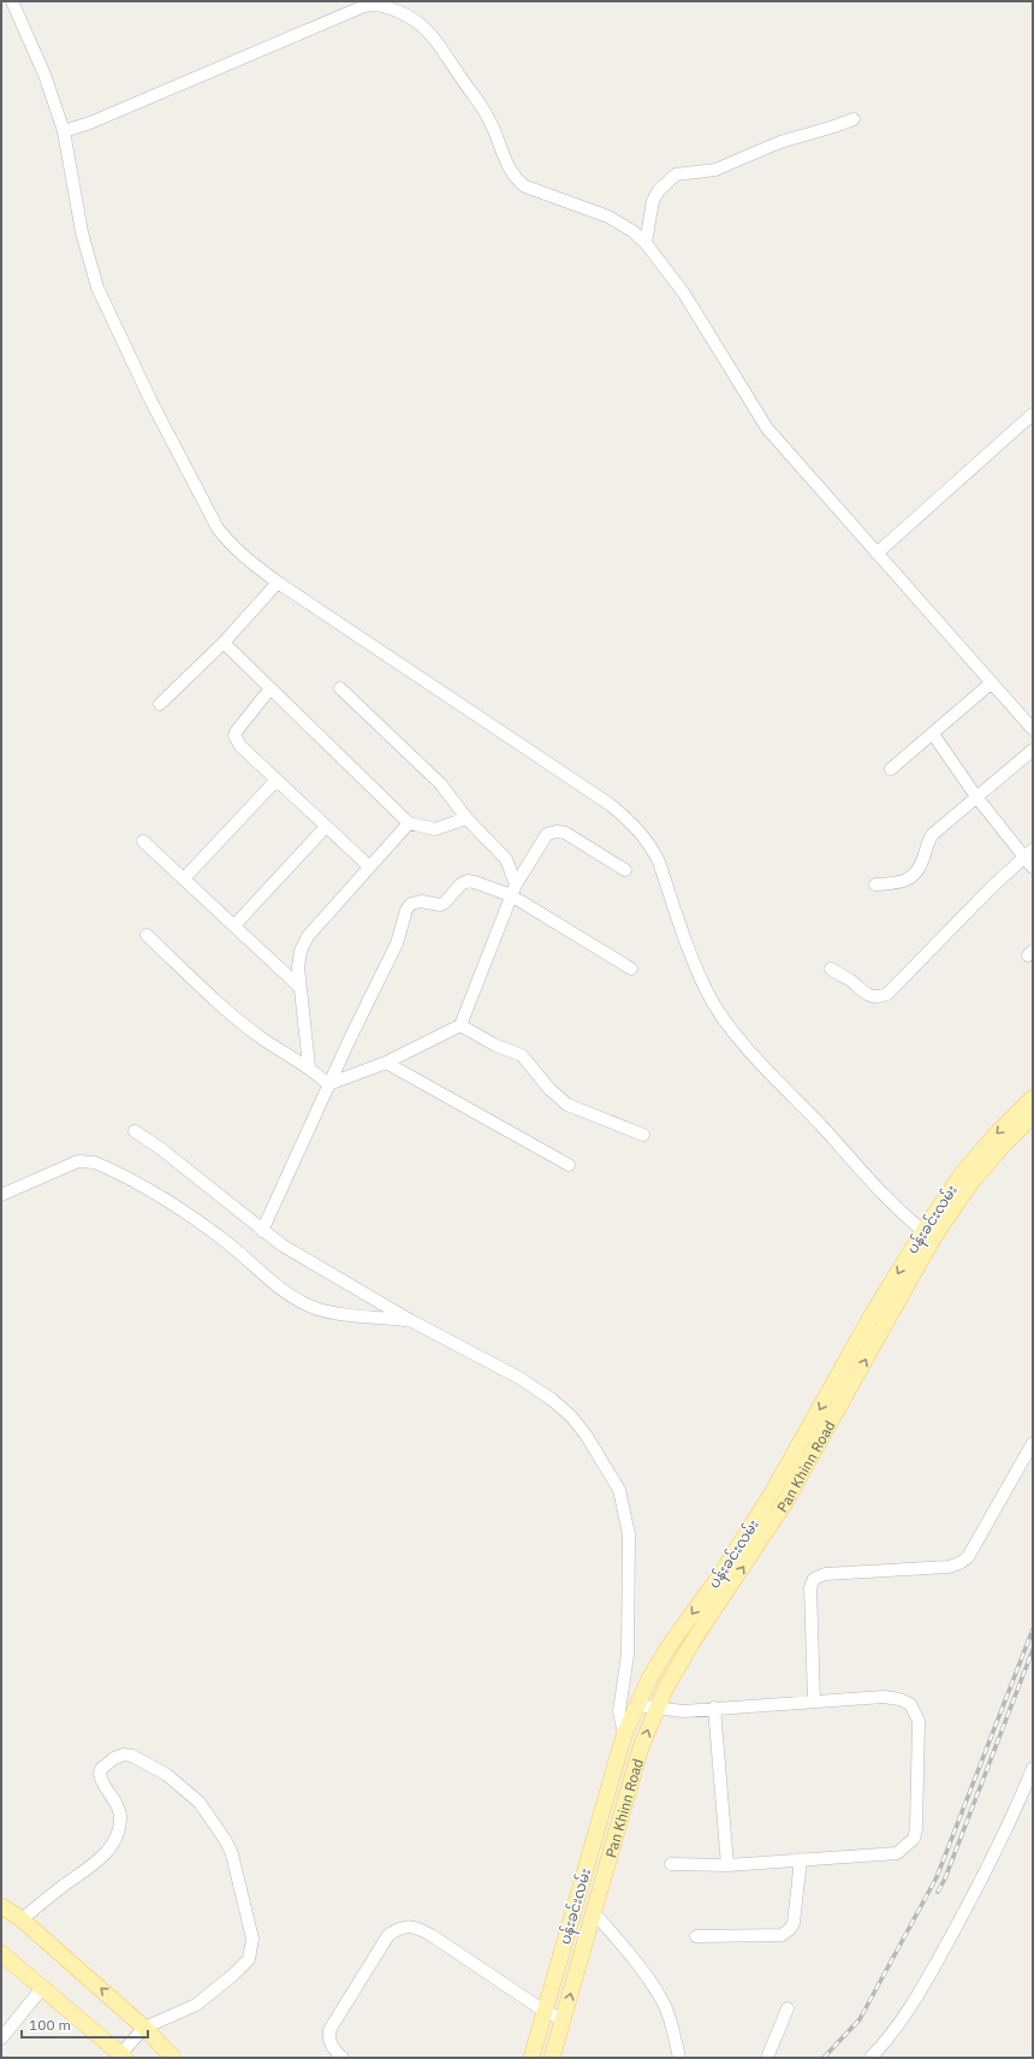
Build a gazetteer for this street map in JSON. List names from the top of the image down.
{
  "streets": {
    "main road": ["ပန်းခင်းလမ်း", "Pan Khinn Road"]
  },
  "crossings": [
    ["ပန်းခင်းလမ်း", "Pan Khinn Road"]
  ],
  "one_way": ["ပန်းခင်းလမ်း", "Pan Khinn Road"],
  "scale_bar": "100 m"
}
